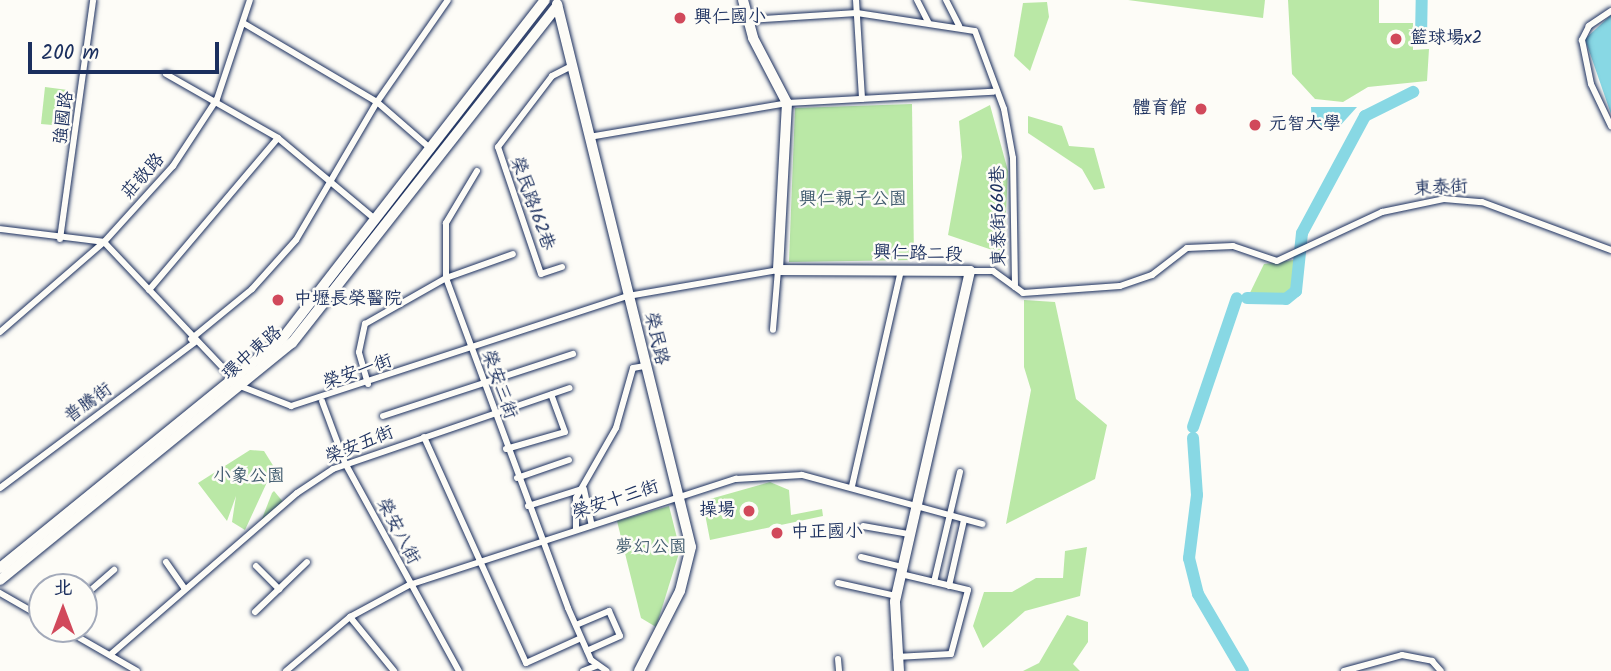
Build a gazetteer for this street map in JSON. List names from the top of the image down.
{
  "streets": {
    "street": [
      "強國路",
      "莊敬路",
      "東泰街",
      "榮民路162巷",
      "東泰街660巷",
      "興仁路二段",
      "榮民路",
      "環中東路",
      "榮安一街",
      "榮安三街",
      "普騰街",
      "榮安五街",
      "榮安十三街",
      "榮安八街"
    ]
  },
  "crossings": [
    ["莊敬路", "榮安一街"],
    ["東泰街", "東泰街660巷"],
    ["榮民路162巷", "榮民路"],
    ["興仁路二段", "榮安一街"],
    ["興仁路二段", "榮安十三街"],
    ["榮民路", "環中東路"],
    ["榮民路", "榮安一街"],
    ["榮民路", "榮安十三街"],
    ["環中東路", "榮安一街"],
    ["榮安一街", "榮安三街"],
    ["榮安一街", "普騰街"],
    ["榮安一街", "榮安八街"],
    ["榮安三街", "榮安五街"],
    ["榮安三街", "榮安十三街"],
    ["榮安五街", "榮安八街"],
    ["榮安十三街", "榮安八街"]
  ],
  "parks": ["興仁親子公園", "小象公園", "夢幻公園"],
  "places": [
    "興仁國小",
    "籃球場x2",
    "體育館",
    "元智大學",
    "中壢長榮醫院",
    "操場",
    "中正國小"
  ],
  "scale_bar": "200 m",
  "north": "top"
}
